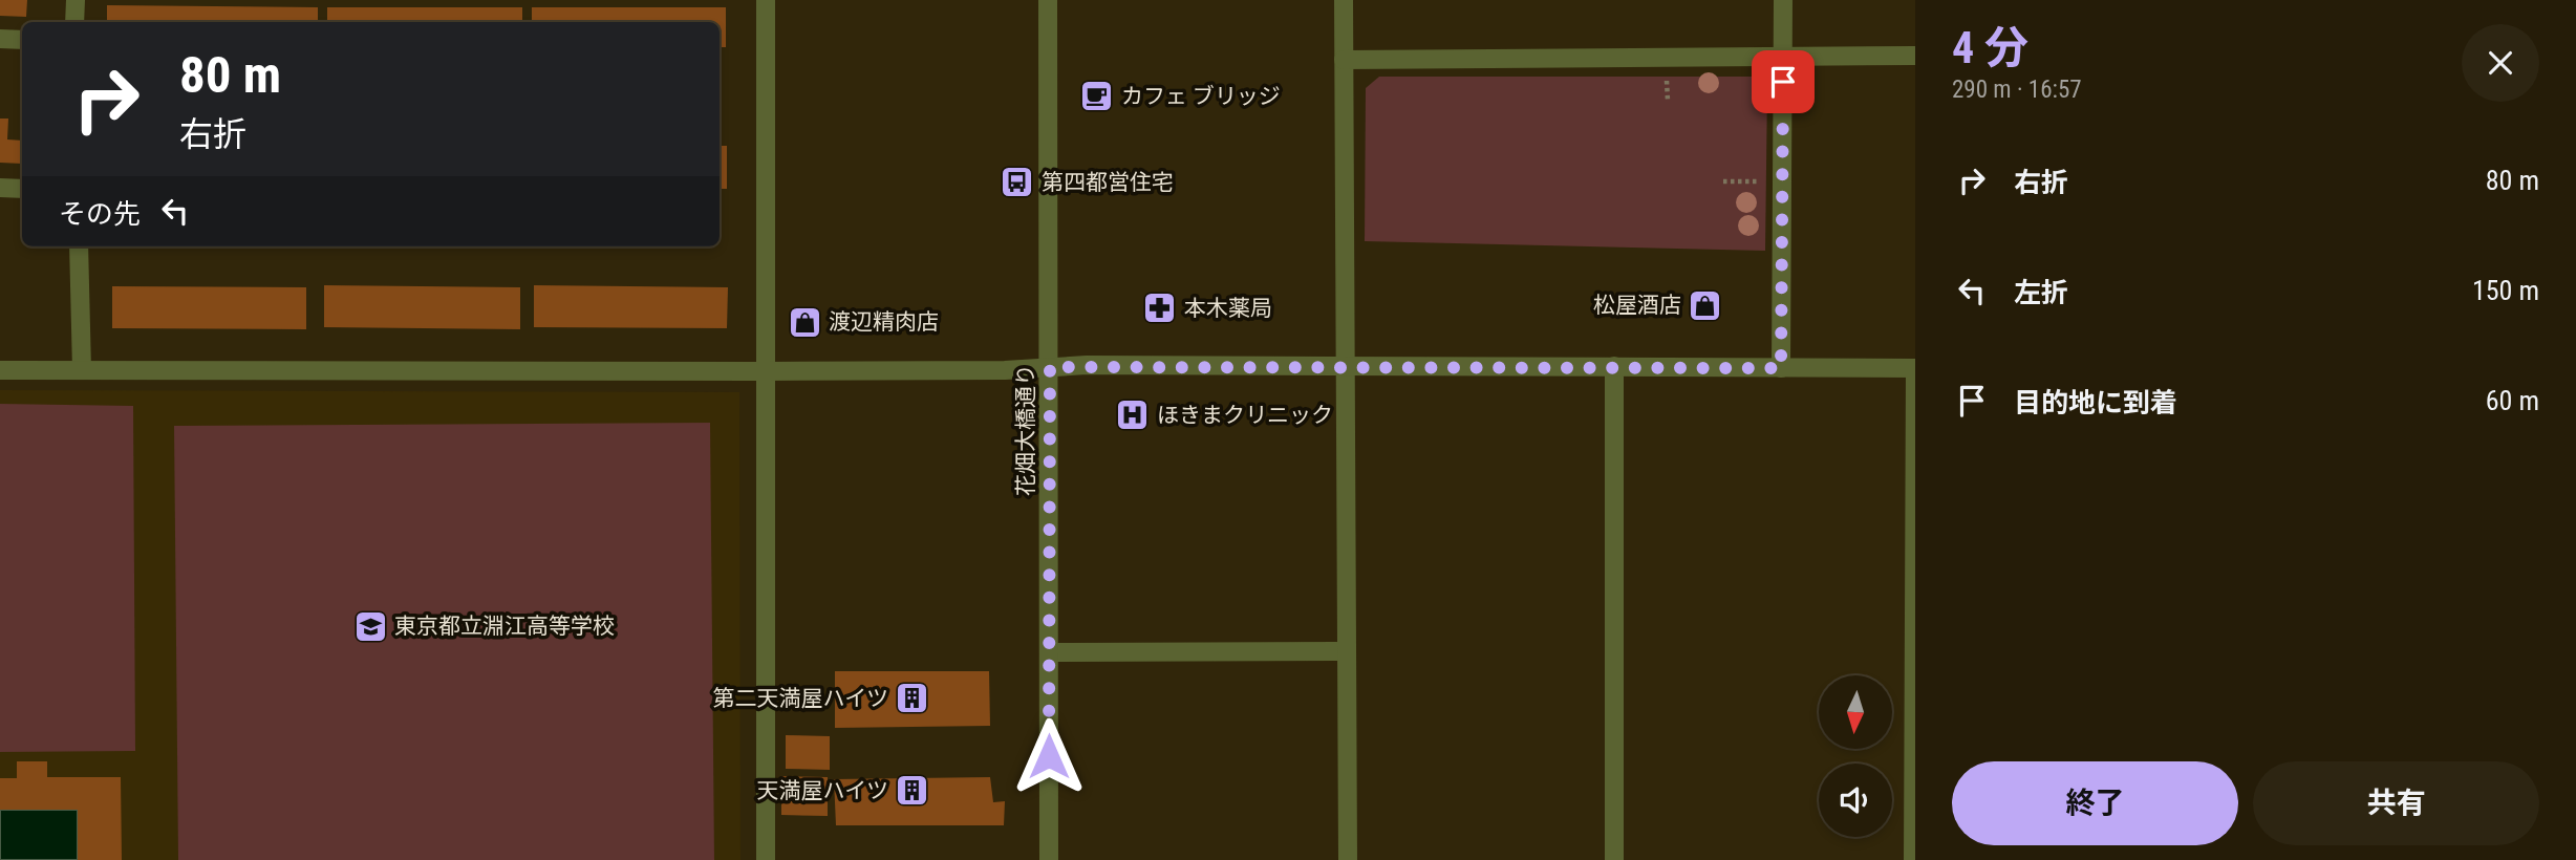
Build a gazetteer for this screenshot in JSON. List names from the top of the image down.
{
  "streets": {
    "street": ["花畑大橋通り"]
  },
  "places": {
    "cafe": ["カフェ ブリッジ"],
    "bus stop": ["第四都営住宅"],
    "shop": ["松屋酒店", "渡辺精肉店"],
    "pharmacy": ["本木薬局"],
    "hospital": ["ほきまクリニック"],
    "school or university": ["東京都立淵江高等学校"],
    "building": ["第二天満屋ハイツ", "天満屋ハイツ"]
  },
  "north": "bottom",
  "page": {
    "heading": ["4 分", "290 m · 16:57"],
    "turn": ["80 m", "右折"],
    "list": [
      {
        "name": "右折",
        "value": "80 m"
      },
      {
        "name": "左折",
        "value": "150 m"
      },
      {
        "name": "目的地に到着",
        "value": "60 m"
      }
    ],
    "then": "その先",
    "buttons": ["終了", "共有"]
  }
}
